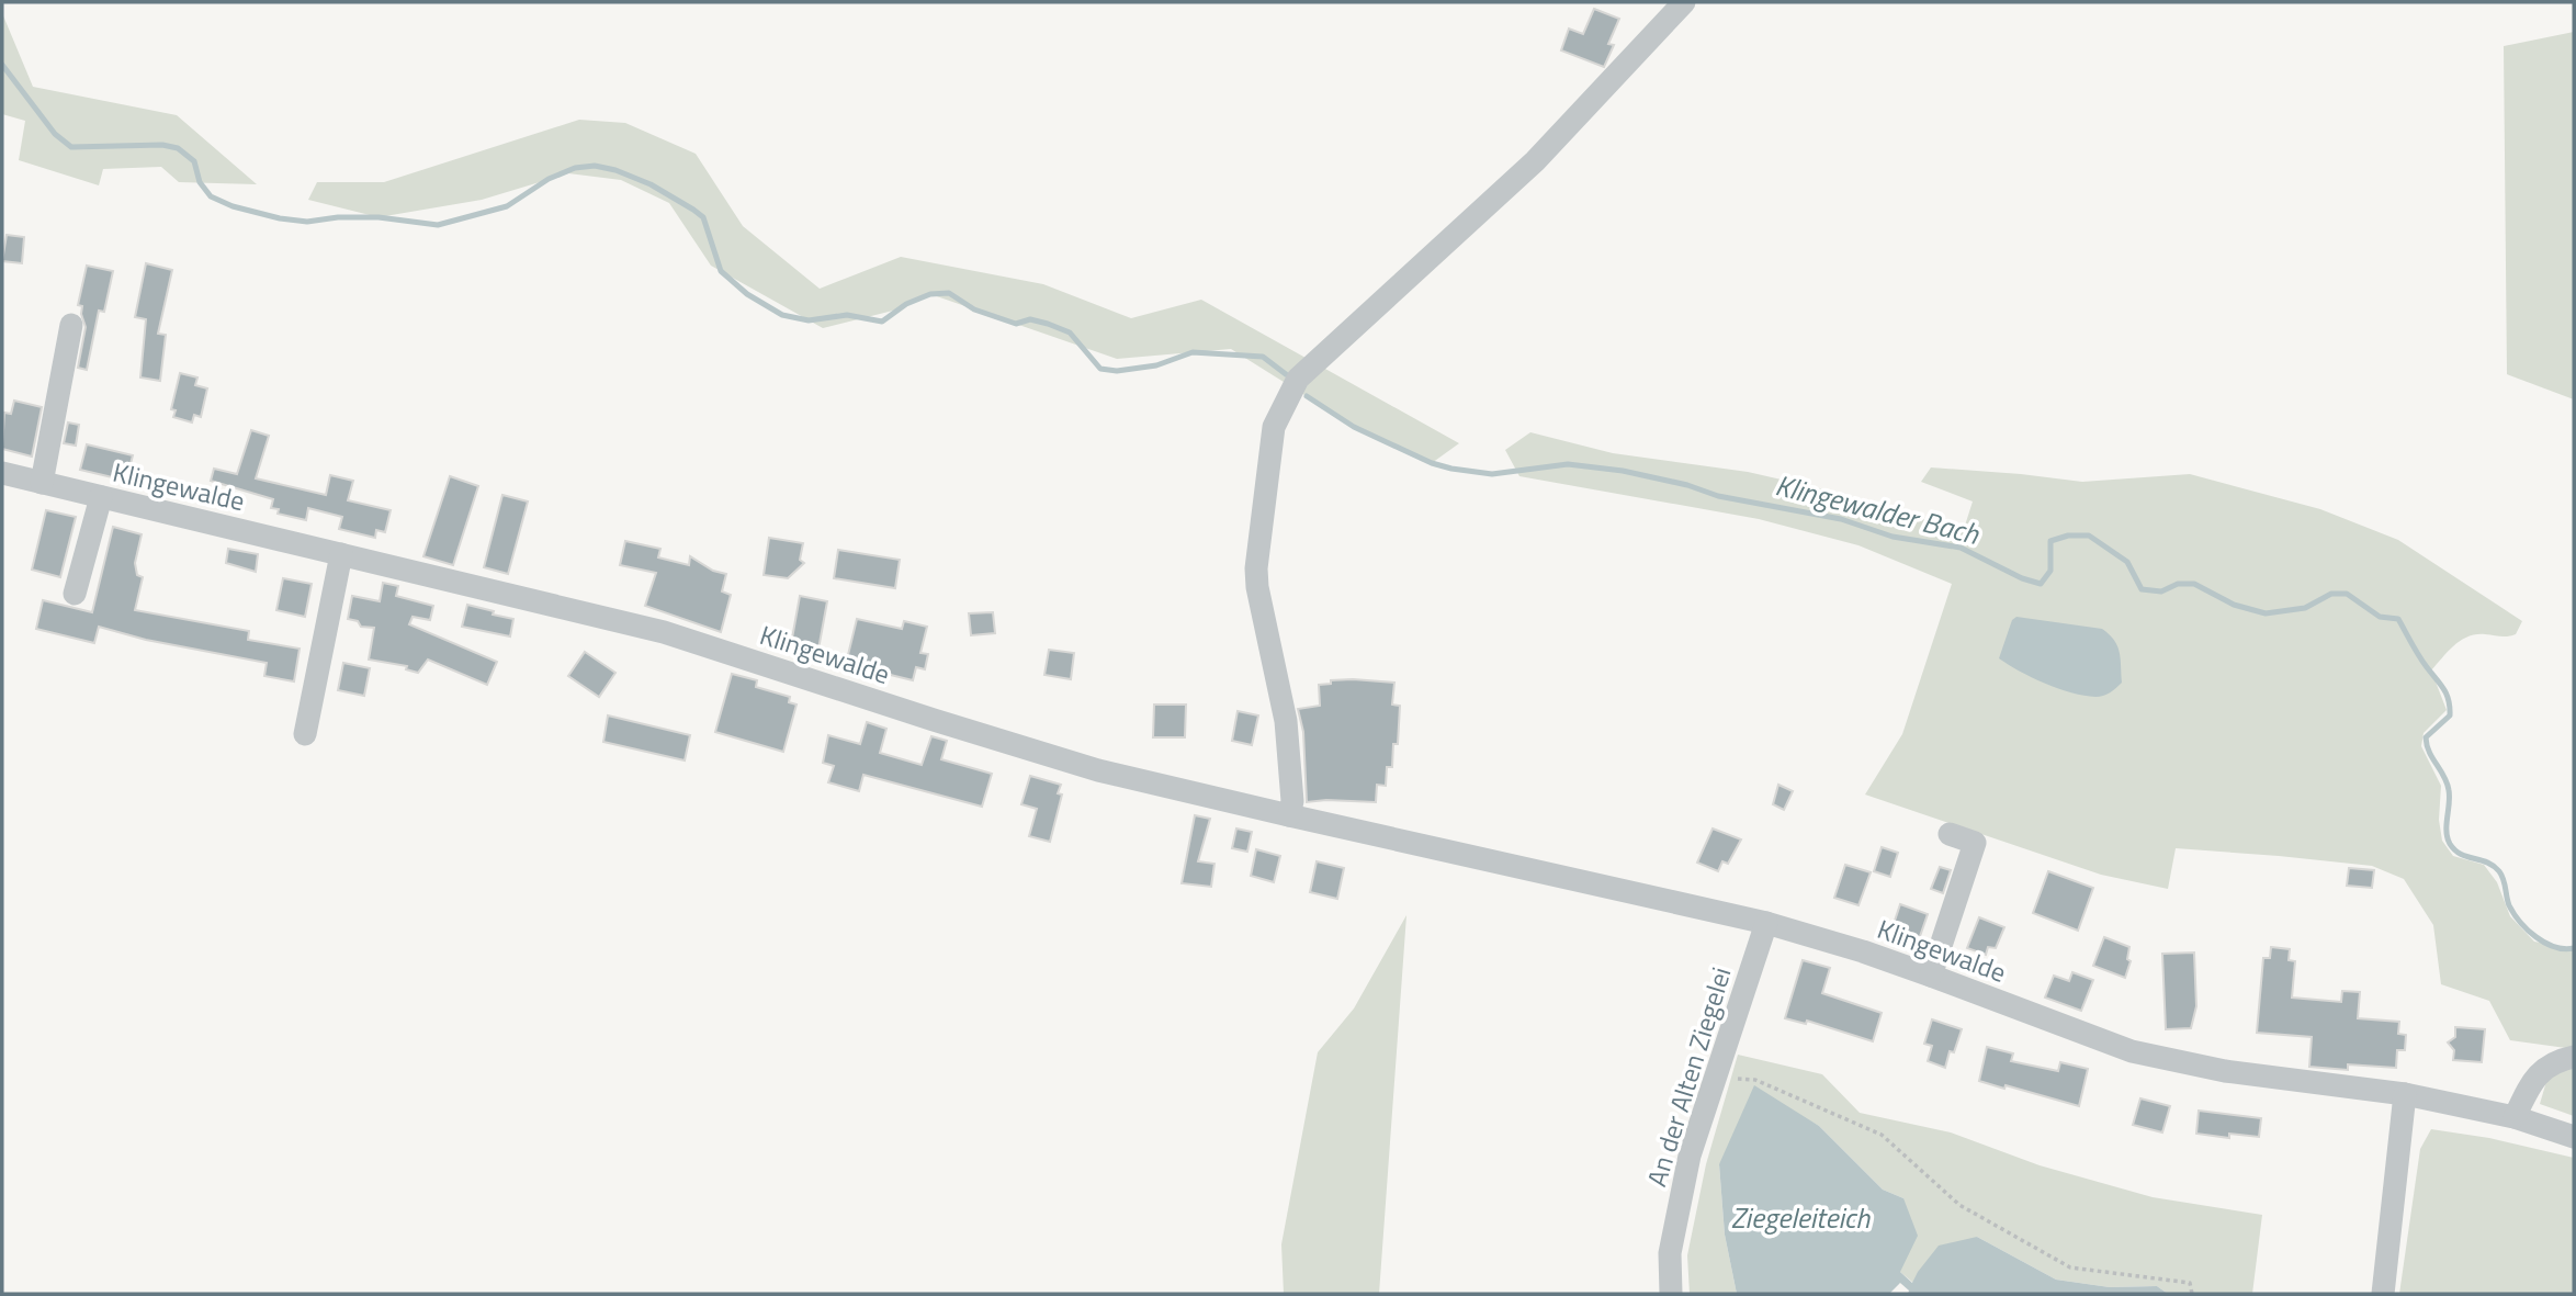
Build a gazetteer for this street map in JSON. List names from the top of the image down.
{
  "streets": {
    "street": ["Klingewalde", "An der Alten Ziegelei"]
  },
  "crossings": [
    ["Klingewalde", "An der Alten Ziegelei"]
  ],
  "water": ["Klingewalder Bach", "Ziegeleiteich"]
}
